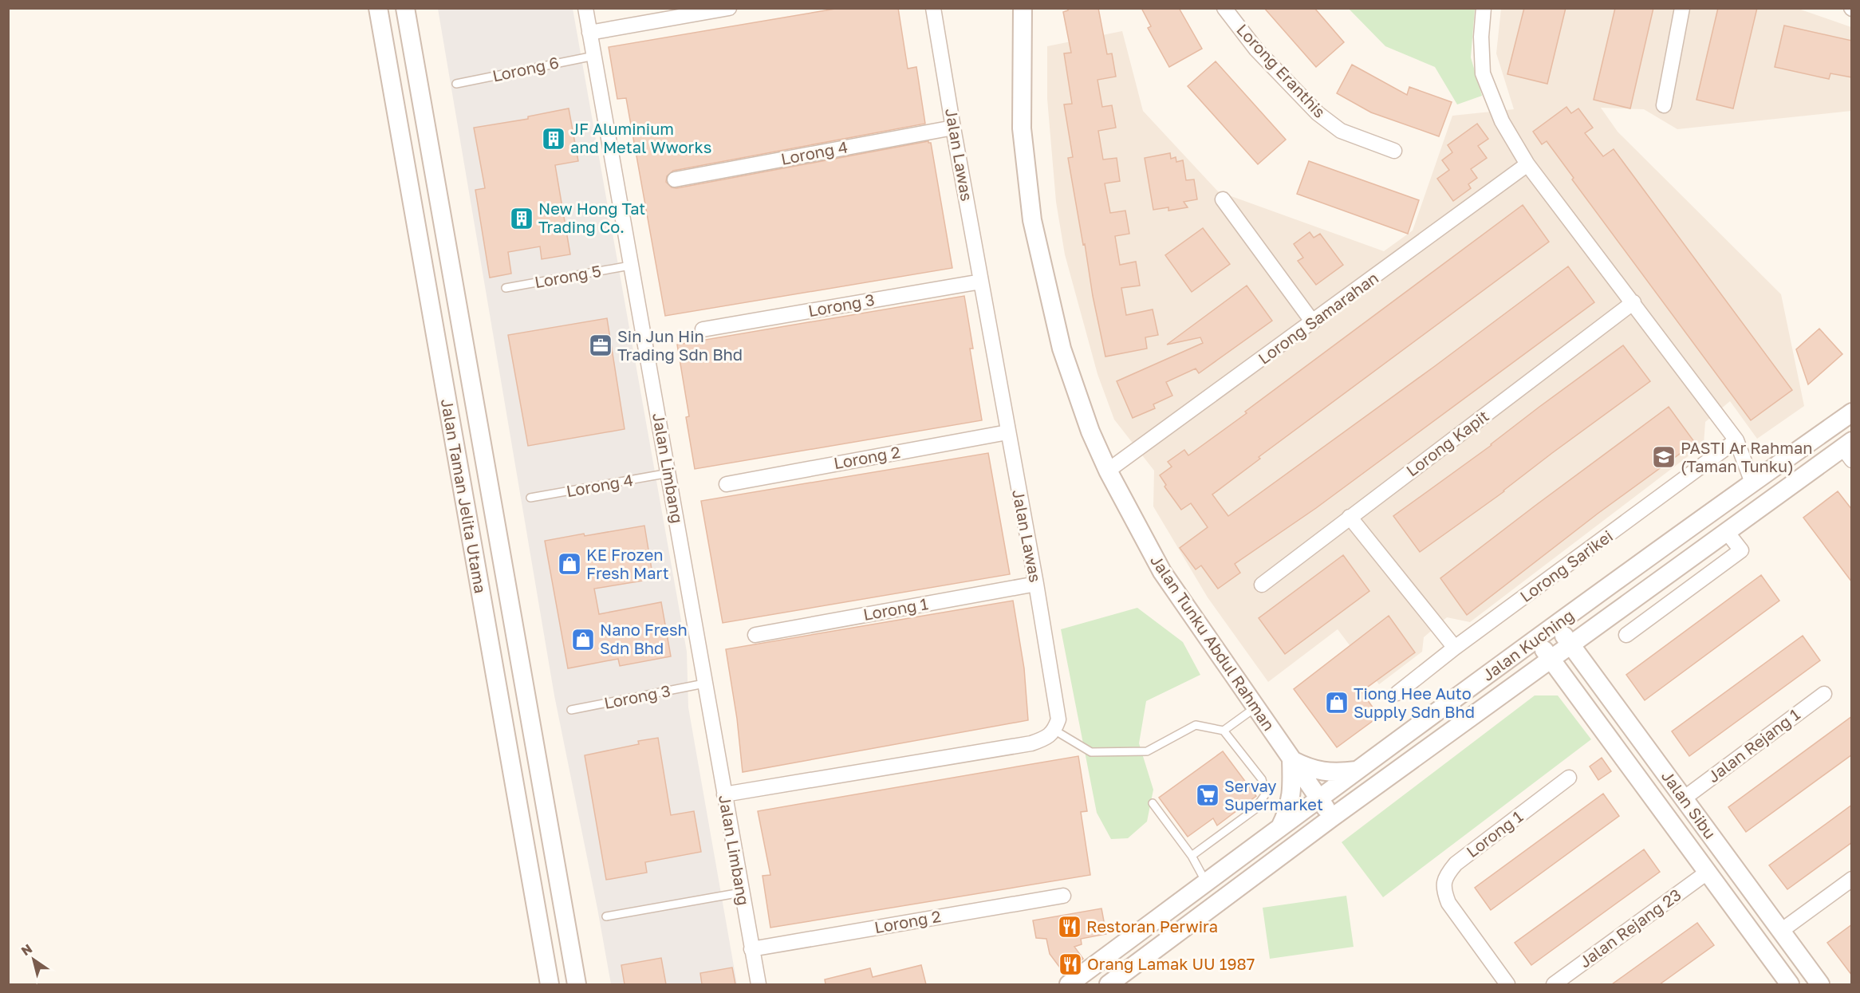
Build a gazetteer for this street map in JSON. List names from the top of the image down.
{
  "streets": {
    "street": [
      "Lorong Eranthis",
      "Lorong 4",
      "Jalan Lawas",
      "Lorong 3",
      "Lorong Samarahan",
      "Lorong Kapit",
      "Lorong 2",
      "Jalan Limbang",
      "Jalan Taman Jelita Utama",
      "Lorong Sarikei",
      "Lorong 1",
      "Jalan Tunku Abdul Rahman",
      "Jalan Kuching",
      "Jalan Rejang 1",
      "Jalan Sibu",
      "Jalan Rejang 23"
    ],
    "lane": ["Lorong 6", "Lorong 5"]
  },
  "crossings": [
    ["Lorong 6", "Jalan Limbang"],
    ["Lorong 4", "Jalan Lawas"],
    ["Lorong 4", "Jalan Limbang"],
    ["Jalan Lawas", "Lorong 3"],
    ["Jalan Lawas", "Lorong 2"],
    ["Jalan Lawas", "Lorong 1"],
    ["Lorong 5", "Jalan Limbang"],
    ["Lorong 3", "Jalan Limbang"],
    ["Lorong Samarahan", "Jalan Tunku Abdul Rahman"],
    ["Lorong 2", "Jalan Limbang"],
    ["Jalan Tunku Abdul Rahman", "Jalan Kuching"],
    ["Jalan Kuching", "Jalan Sibu"],
    ["Jalan Rejang 1", "Jalan Sibu"],
    ["Jalan Sibu", "Jalan Rejang 23"]
  ],
  "places": {
    "building": ["JF Aluminium and Metal Wworks", "New Hong Tat Trading Co."],
    "office": ["Sin Jun Hin Trading Sdn Bhd"],
    "school or university": ["PASTI Ar Rahman (Taman Tunku)"],
    "shop": ["KE Frozen Fresh Mart", "Nano Fresh Sdn Bhd", "Tiong Hee Auto Supply Sdn Bhd"],
    "supermarket": ["Servay Supermarket"],
    "restaurant": ["Restoran Perwira", "Orang Lamak UU 1987"]
  },
  "north": "top left"
}
